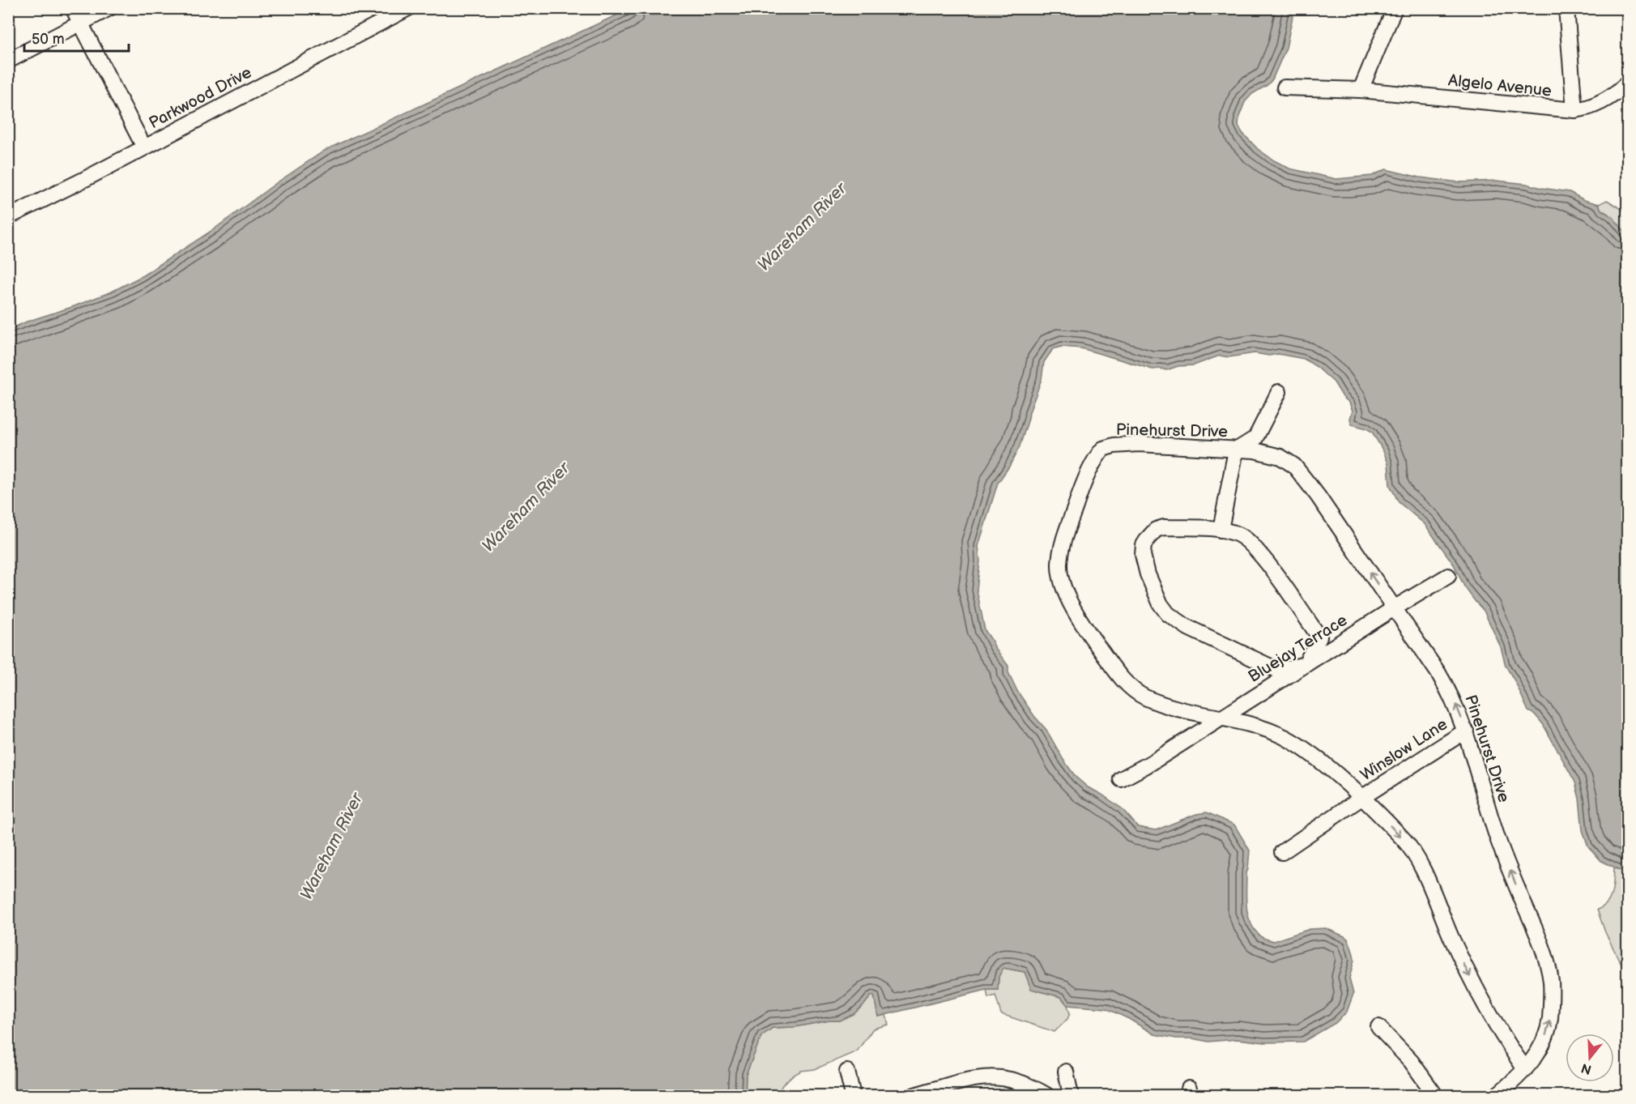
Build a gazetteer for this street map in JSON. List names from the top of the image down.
{
  "streets": {
    "street": [
      "Algelo Avenue",
      "Parkwood Drive",
      "Pinehurst Drive",
      "Bluejay Terrace",
      "Winslow Lane"
    ]
  },
  "crossings": [
    ["Pinehurst Drive", "Bluejay Terrace"],
    ["Pinehurst Drive", "Winslow Lane"]
  ],
  "water": ["Wareham River"],
  "scale_bar": "50 m",
  "north": "bottom"
}
